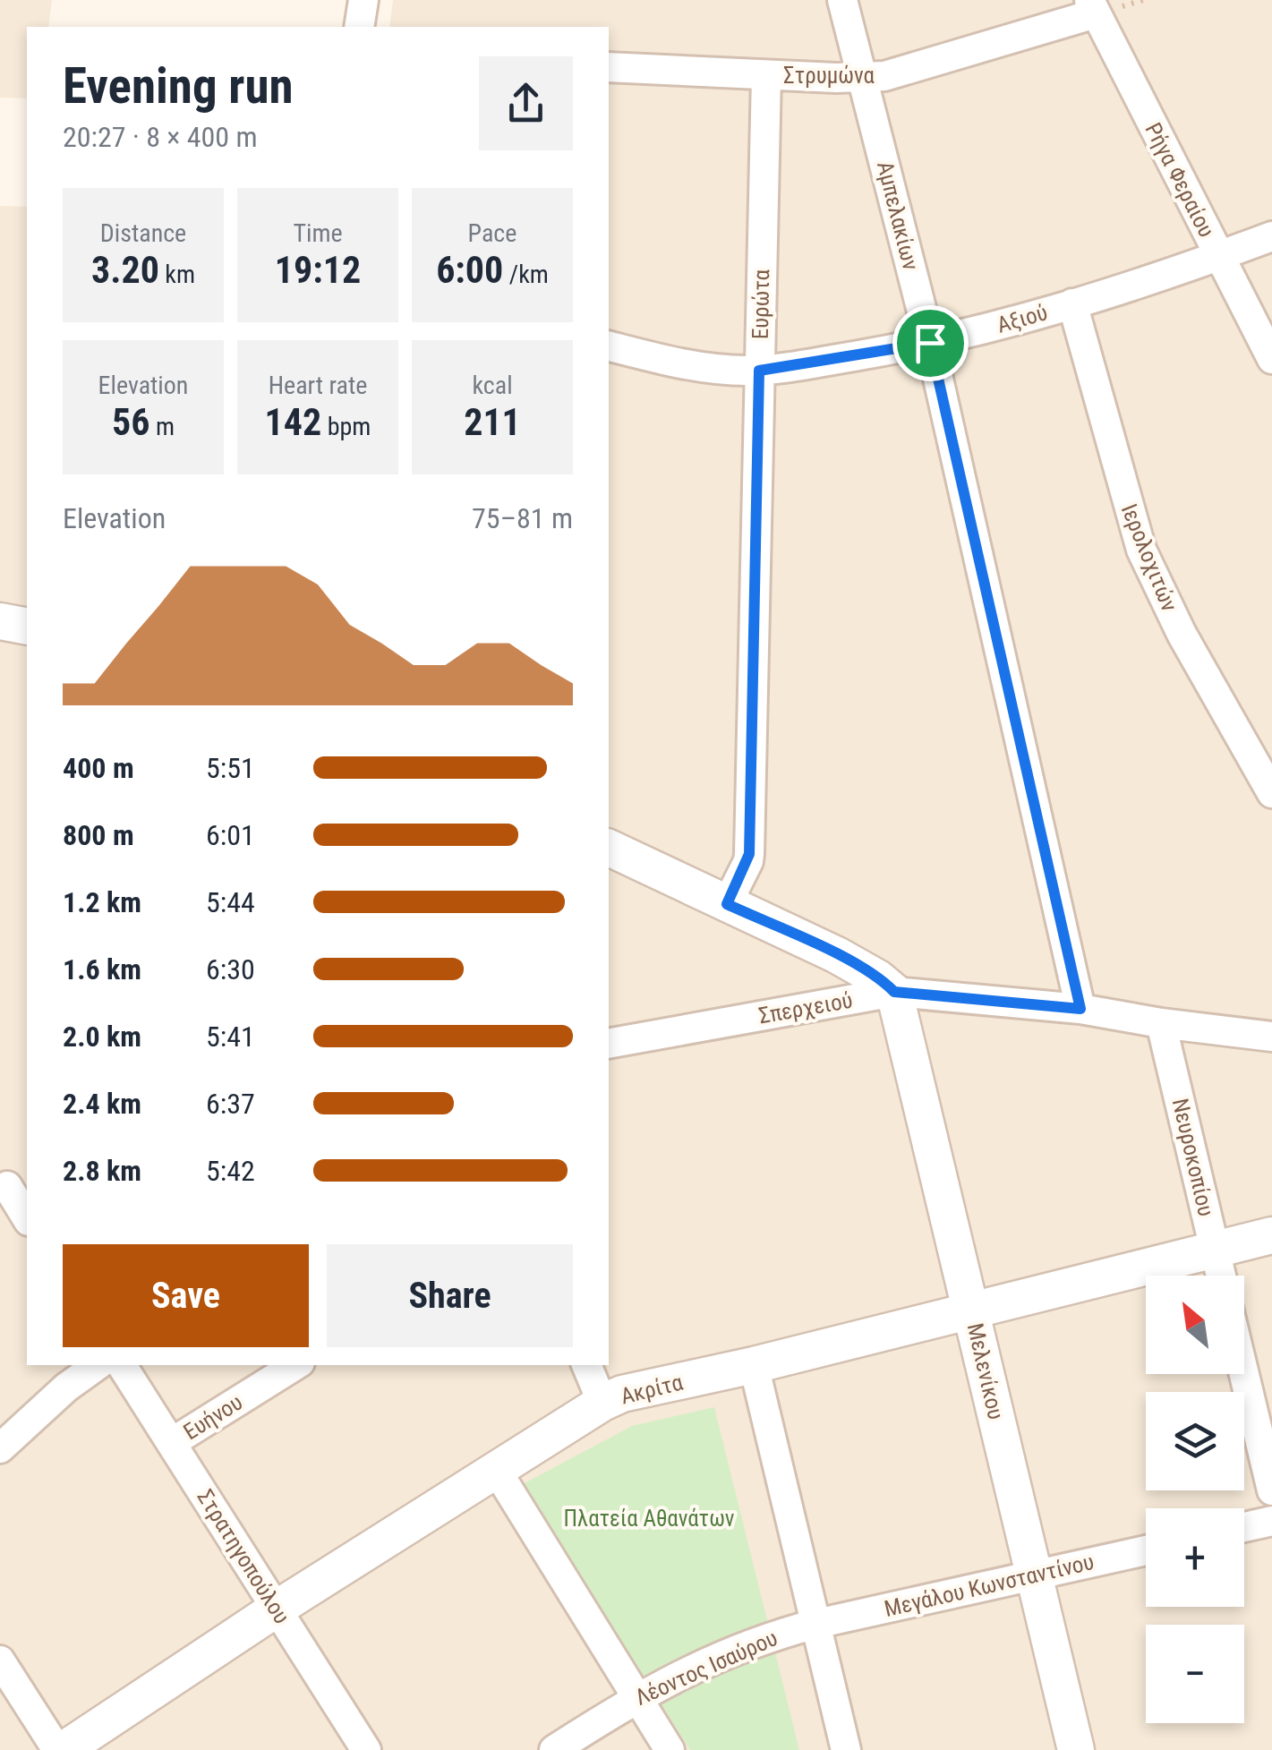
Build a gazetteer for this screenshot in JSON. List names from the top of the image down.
{
  "streets": {
    "street": [
      "Στρυμώνα",
      "Ρήγα Φεραίου",
      "Αμπελακίων",
      "Ευρώτα",
      "Αξιού",
      "Ιερολοχιτών",
      "Σπερχειού",
      "Νευροκοπίου",
      "Μελενίκου",
      "Ακρίτα",
      "Ευήνου",
      "Στρατηγοπούλου",
      "Μεγάλου Κωνσταντίνου",
      "Λέοντος Ισαύρου"
    ]
  },
  "crossings": [
    ["Στρυμώνα", "Ρήγα Φεραίου"],
    ["Στρυμώνα", "Αμπελακίων"],
    ["Στρυμώνα", "Ευρώτα"],
    ["Ρήγα Φεραίου", "Αξιού"],
    ["Αμπελακίων", "Αξιού"],
    ["Αμπελακίων", "Σπερχειού"],
    ["Ευρώτα", "Αξιού"],
    ["Αξιού", "Ιερολοχιτών"],
    ["Σπερχειού", "Νευροκοπίου"],
    ["Σπερχειού", "Μελενίκου"],
    ["Νευροκοπίου", "Ακρίτα"],
    ["Μελενίκου", "Ακρίτα"],
    ["Μελενίκου", "Μεγάλου Κωνσταντίνου"],
    ["Ακρίτα", "Στρατηγοπούλου"],
    ["Ευήνου", "Στρατηγοπούλου"],
    ["Μεγάλου Κωνσταντίνου", "Λέοντος Ισαύρου"]
  ],
  "parks": ["Πλατεία Αθανάτων"],
  "north": "top left",
  "page": {
    "heading": ["Evening run", "20:27 · 8 × 400 m"],
    "stats": [
      ["Distance", "3.20 km"],
      ["Time", "19:12"],
      ["Pace", "6:00 /km"],
      ["Elevation", "56 m"],
      ["Heart rate", "142 bpm"],
      ["kcal", "211"]
    ],
    "chart": ["Elevation", "75–81 m"],
    "list": [
      {
        "name": "400 m",
        "note": "5:51"
      },
      {
        "name": "800 m",
        "note": "6:01"
      },
      {
        "name": "1.2 km",
        "note": "5:44"
      },
      {
        "name": "1.6 km",
        "note": "6:30"
      },
      {
        "name": "2.0 km",
        "note": "5:41"
      },
      {
        "name": "2.4 km",
        "note": "6:37"
      },
      {
        "name": "2.8 km",
        "note": "5:42"
      }
    ],
    "buttons": ["Save", "Share"],
    "map_buttons": ["+", "−"]
  }
}
